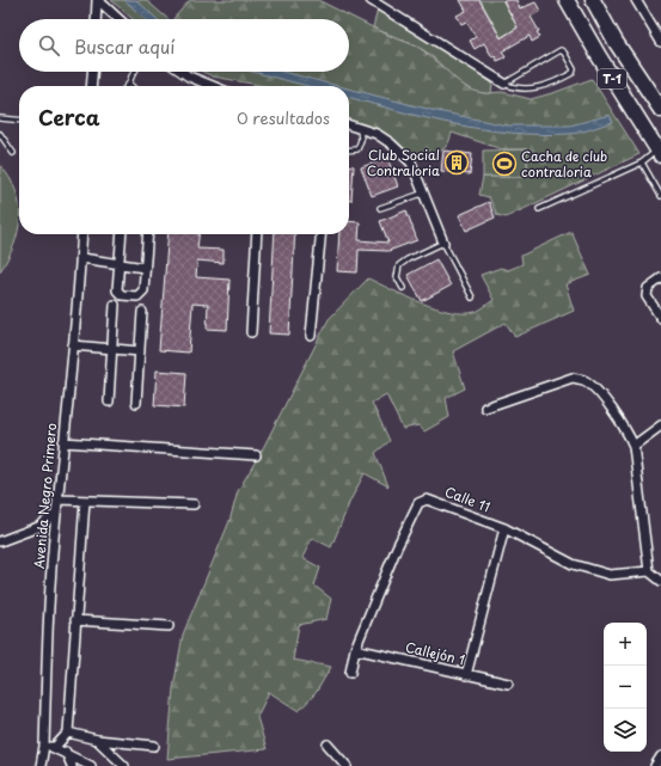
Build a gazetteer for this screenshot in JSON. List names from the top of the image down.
{
  "streets": {
    "main road": ["T-1"],
    "street": ["Avenida Negro Primero", "Calle 11", "Callejón 1"]
  },
  "crossings": [
    ["Calle 11", "Callejón 1"]
  ],
  "places": {
    "building": ["Club Social Contraloria"],
    "sports": ["Cacha de club contraloria"]
  },
  "page": {
    "search": "Buscar aquí",
    "heading": ["Cerca", "0 resultados"],
    "map_buttons": ["+", "−"]
  }
}
